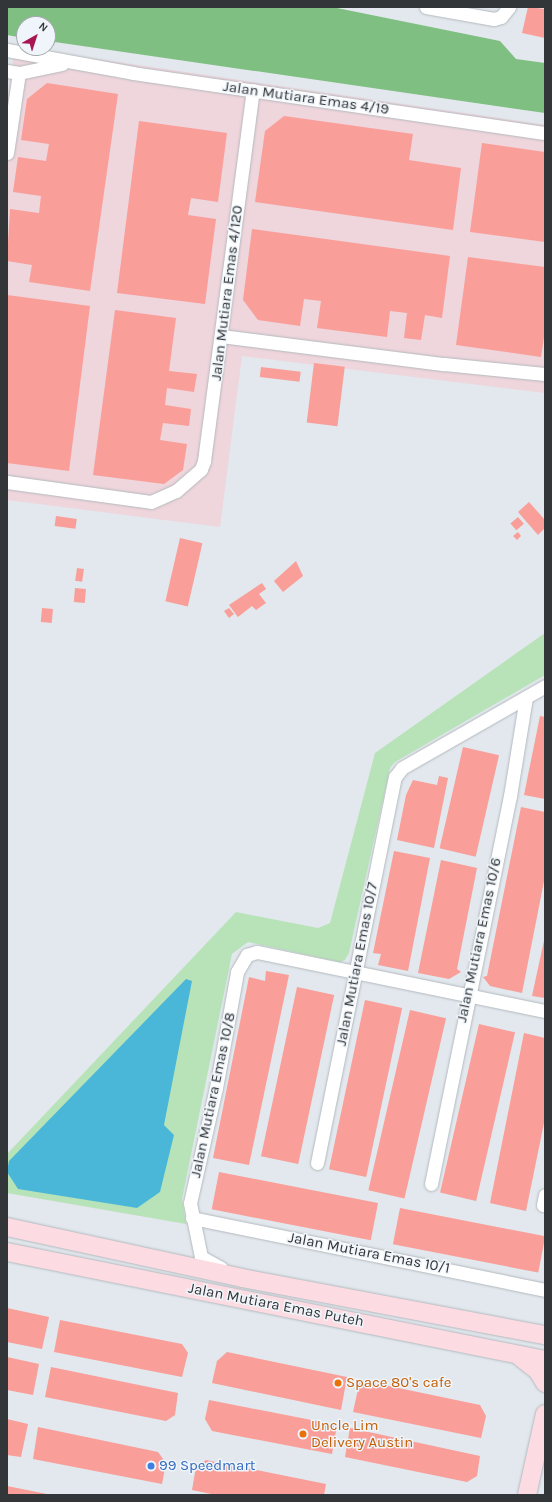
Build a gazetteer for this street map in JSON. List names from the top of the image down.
{
  "streets": {
    "street": [
      "Jalan Mutiara Emas 4/19",
      "Jalan Mutiara Emas 4/120",
      "Jalan Mutiara Emas 10/6",
      "Jalan Mutiara Emas 10/7",
      "Jalan Mutiara Emas 10/8",
      "Jalan Mutiara Emas 10/1",
      "Jalan Mutiara Emas Puteh"
    ]
  },
  "crossings": [
    ["Jalan Mutiara Emas 4/19", "Jalan Mutiara Emas 4/120"],
    ["Jalan Mutiara Emas 10/6", "Jalan Mutiara Emas 10/7"],
    ["Jalan Mutiara Emas 10/7", "Jalan Mutiara Emas 10/8"],
    ["Jalan Mutiara Emas 10/8", "Jalan Mutiara Emas 10/1"],
    ["Jalan Mutiara Emas 10/8", "Jalan Mutiara Emas Puteh"]
  ],
  "places": ["Space 80's cafe", "Uncle Lim Delivery Austin", "99 Speedmart"],
  "north": "top right"
}
